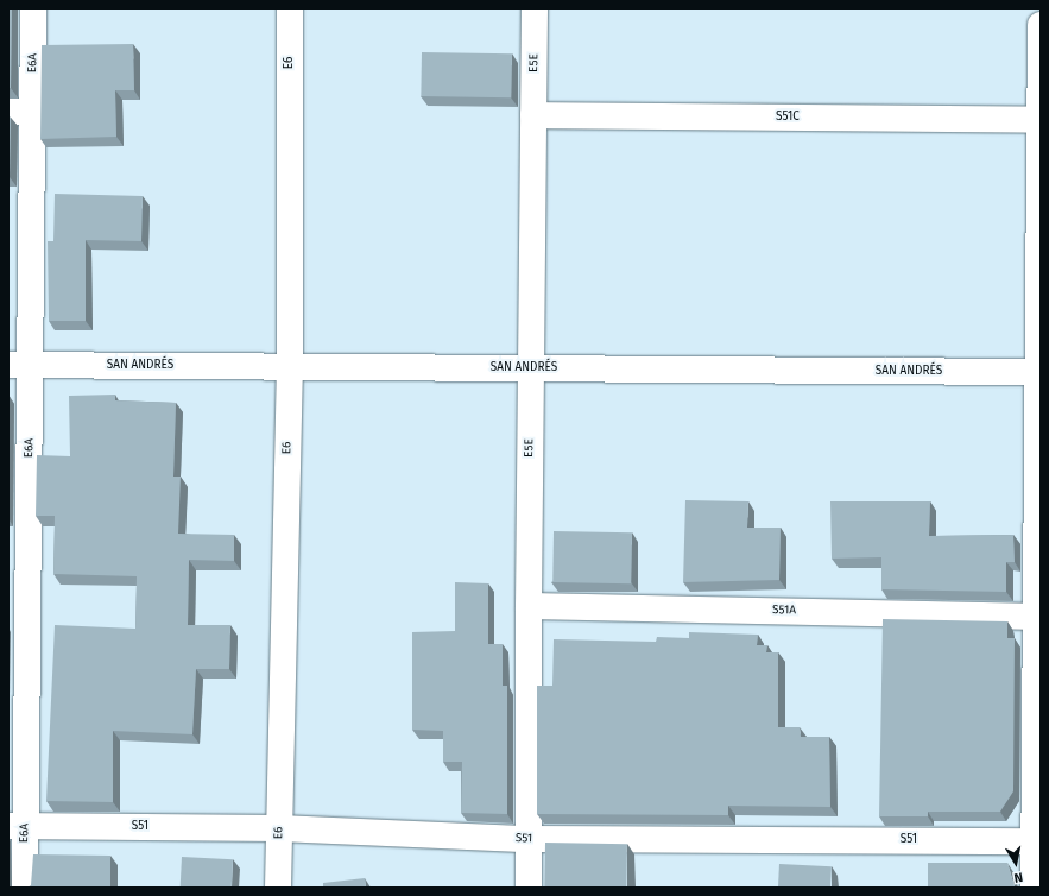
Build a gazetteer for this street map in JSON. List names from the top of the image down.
{
  "streets": {
    "street": [
      "E6A",
      "E6",
      "E5E",
      "S51C",
      "SAN ANDRÉS",
      "S51A",
      "S51"
    ]
  },
  "crossings": [
    ["E6A", "SAN ANDRÉS"],
    ["E6A", "S51"],
    ["E6", "SAN ANDRÉS"],
    ["E6", "S51"],
    ["E5E", "S51C"],
    ["E5E", "SAN ANDRÉS"],
    ["E5E", "S51A"],
    ["E5E", "S51"]
  ],
  "north": "bottom"
}
